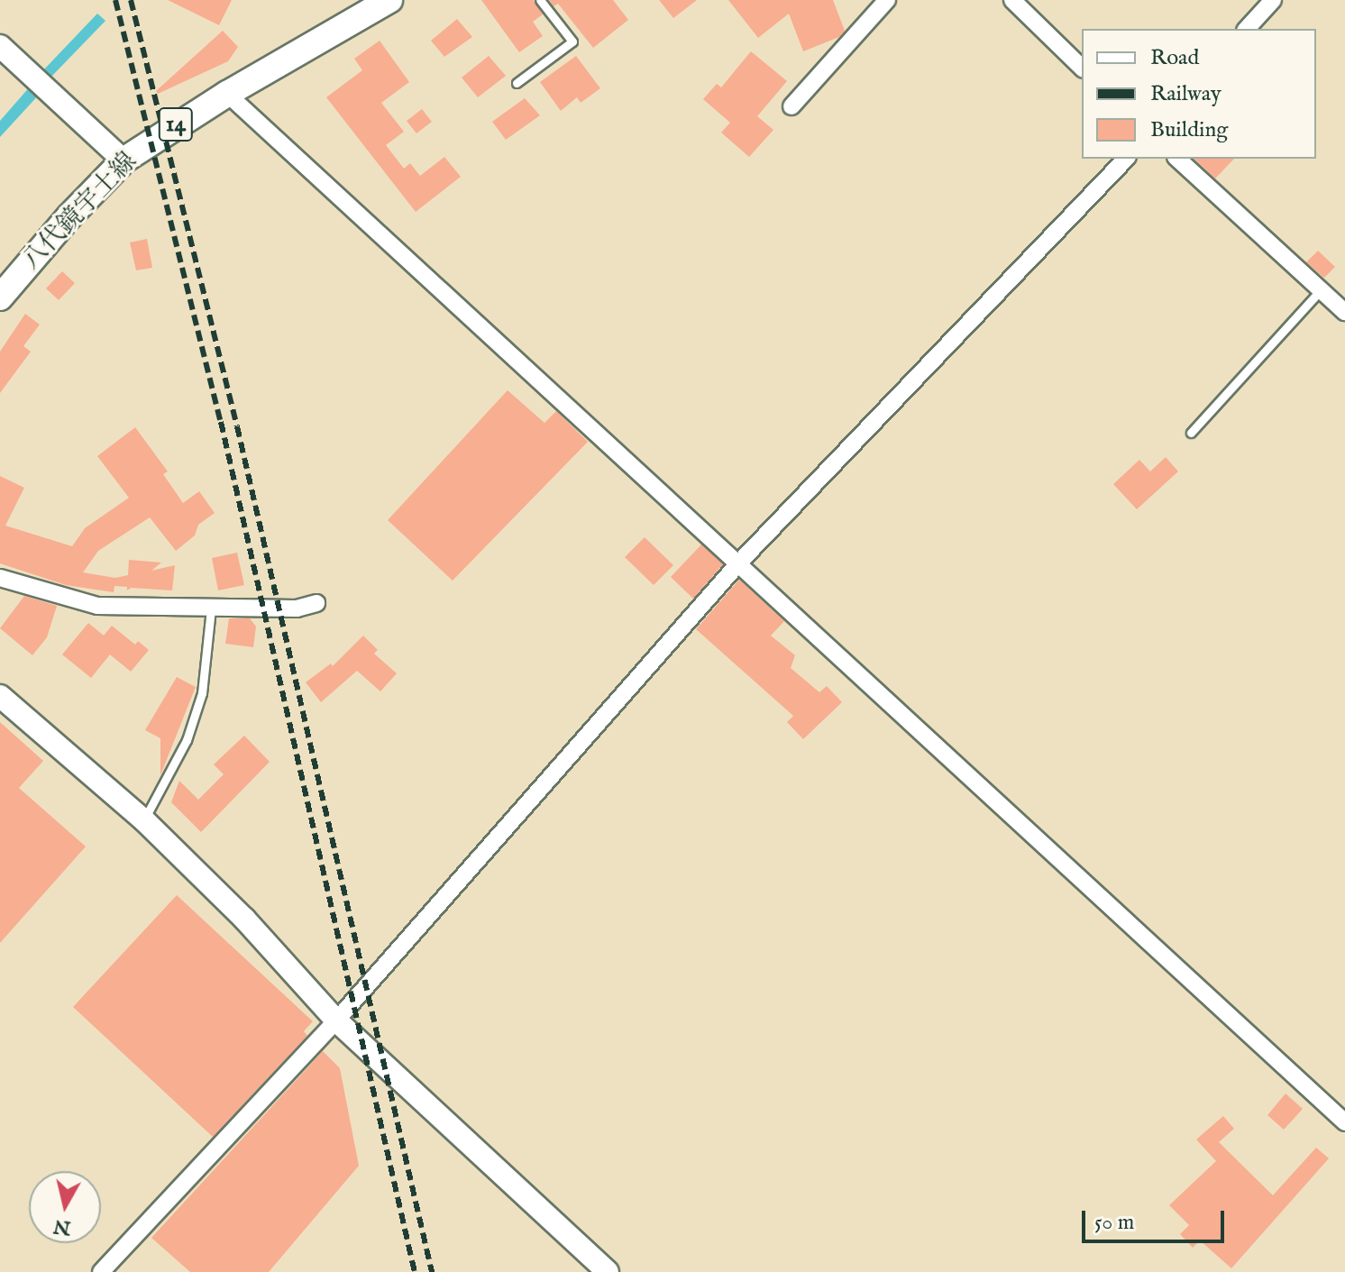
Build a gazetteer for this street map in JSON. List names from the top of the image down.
{
  "streets": {
    "main road": ["14", "八代鏡宇土線"]
  },
  "legend": ["Road", "Railway", "Building"],
  "scale_bar": "50 m",
  "north": "bottom"
}
